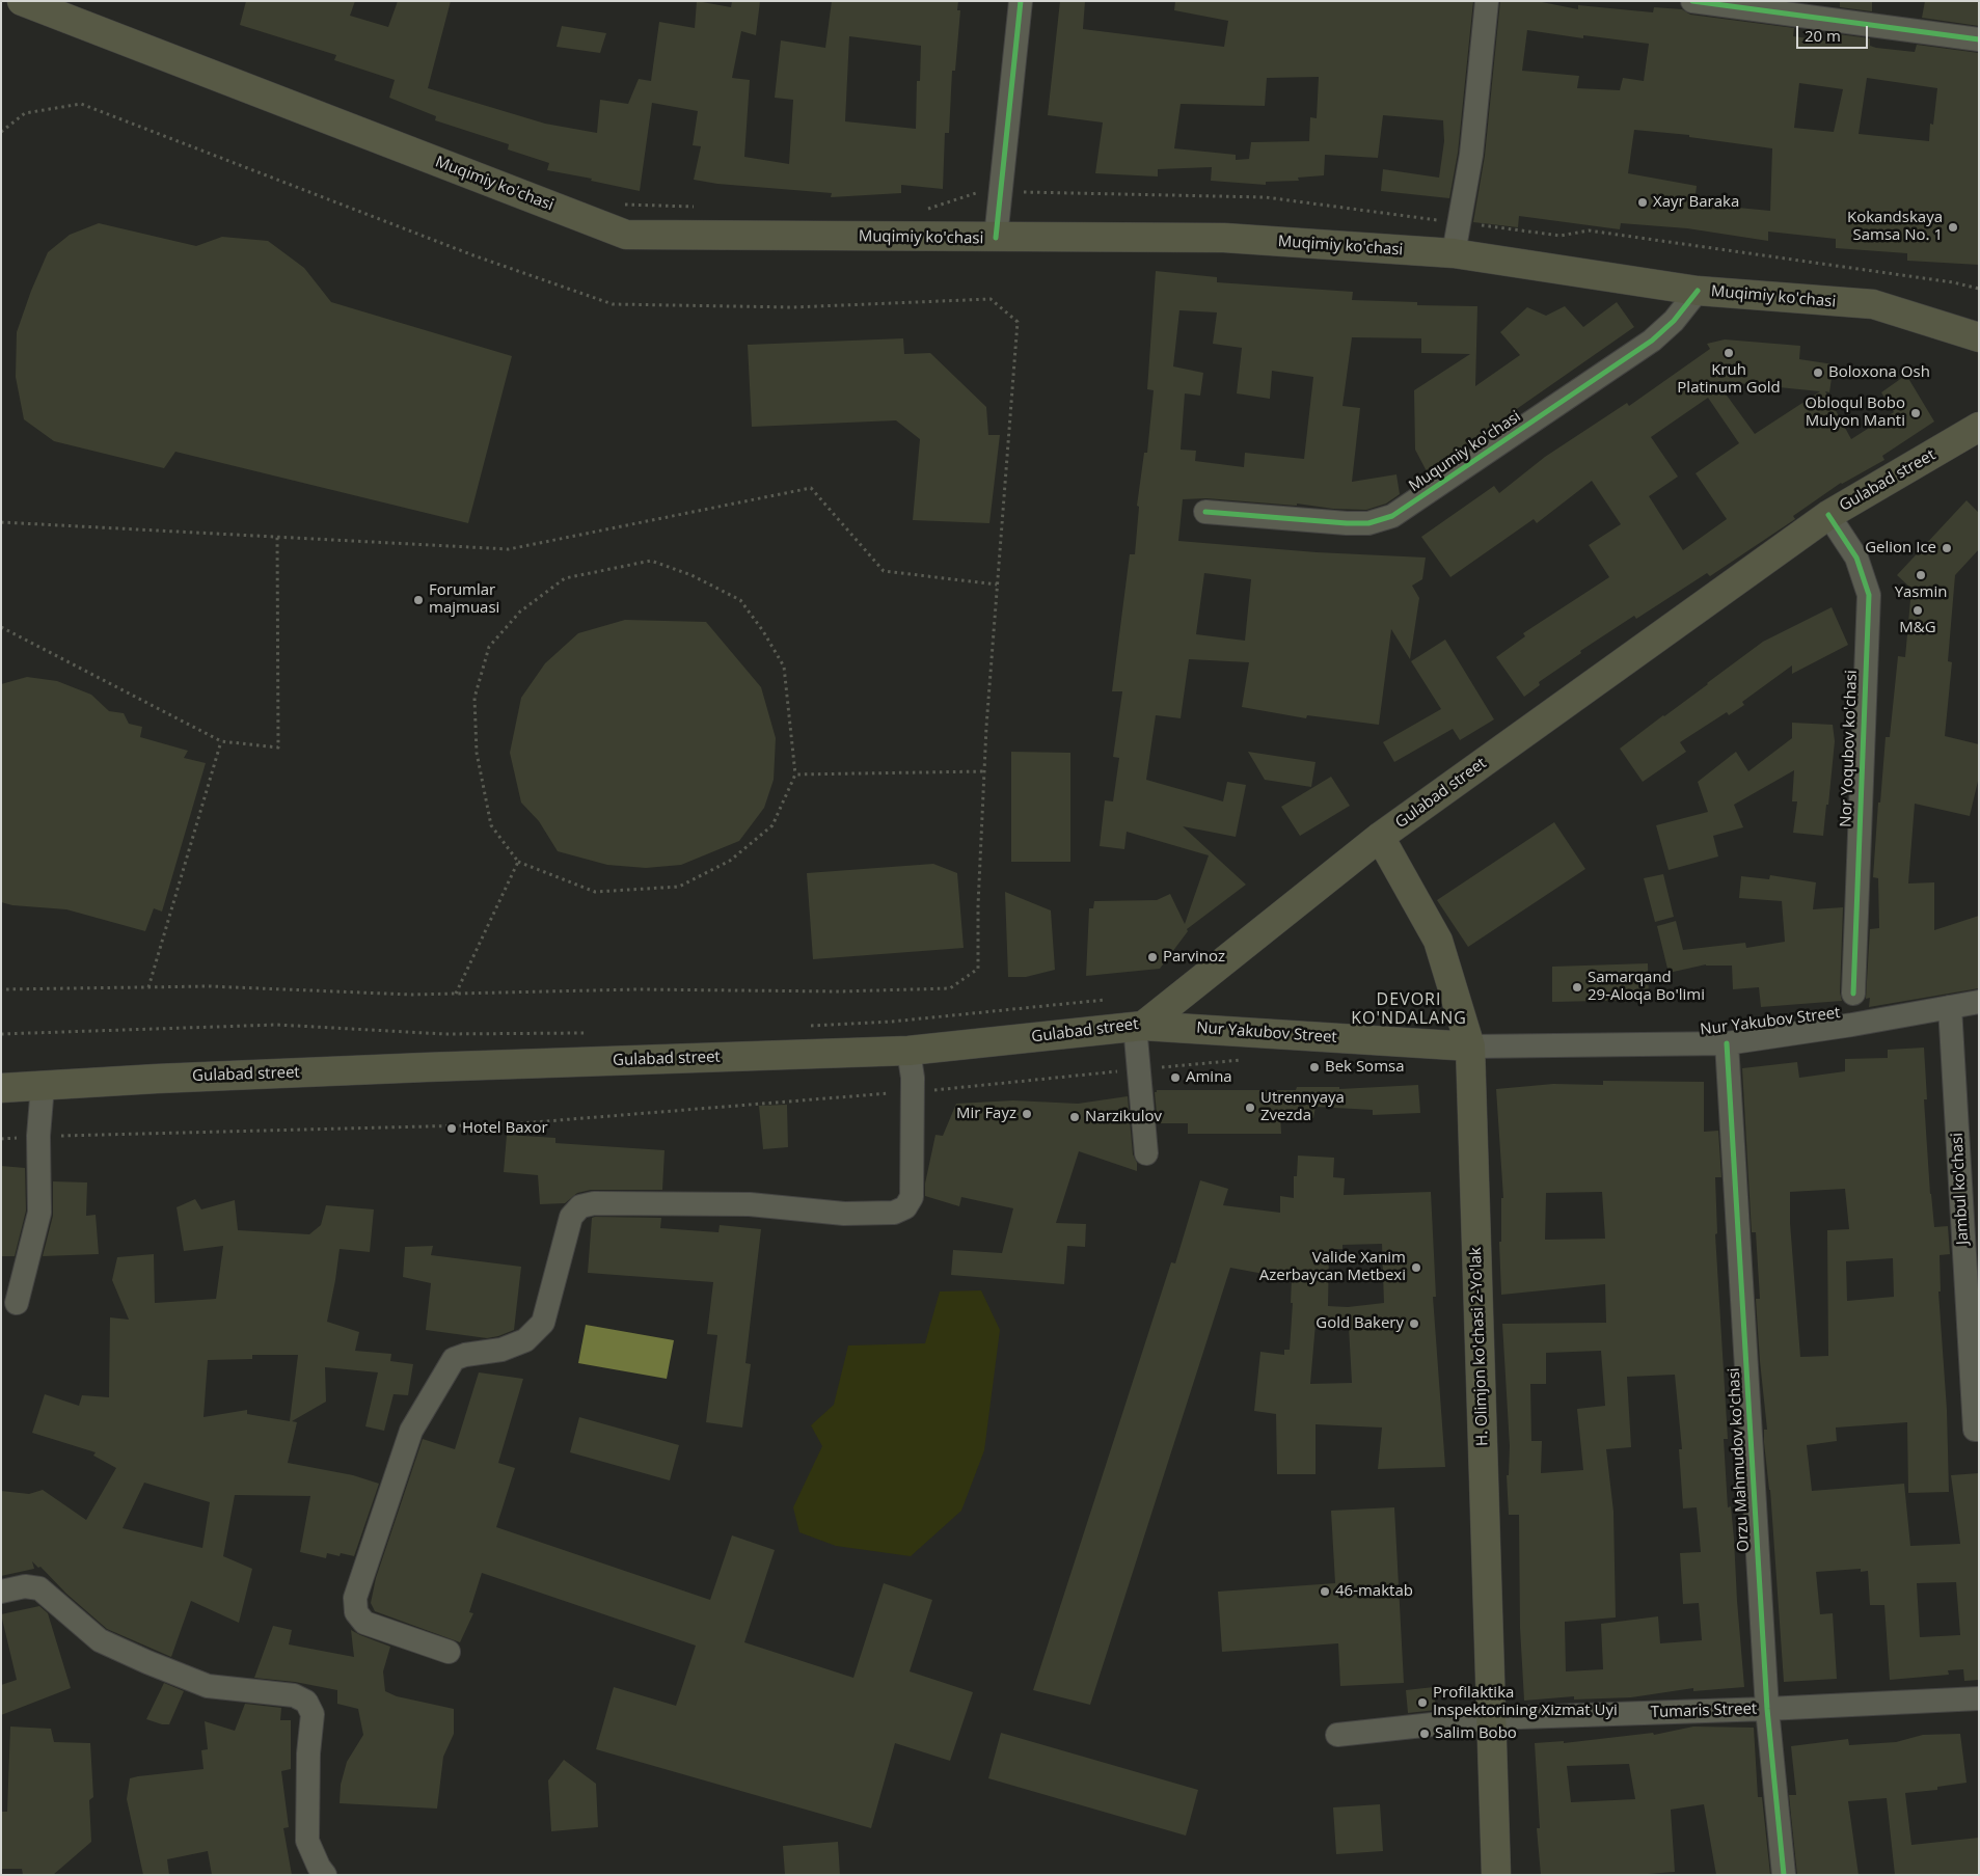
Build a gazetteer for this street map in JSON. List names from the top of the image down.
{
  "streets": {
    "main road": [
      "Muqimiy ko'chasi",
      "Gulabad street",
      "Nur Yakubov Street",
      "H. Olimjon ko'chasi 2-Yo'lak"
    ],
    "street": [
      "Muqumiy ko'chasi",
      "Nor Yoqubov ko'chasi",
      "Jambul ko'chasi",
      "Orzu Mahmudov ko'chasi",
      "Tumaris Street"
    ]
  },
  "crossings": [
    ["Muqimiy ko'chasi", "Muqumiy ko'chasi"],
    ["Gulabad street", "Nor Yoqubov ko'chasi"],
    ["Gulabad street", "Nur Yakubov Street"],
    ["Gulabad street", "H. Olimjon ko'chasi 2-Yo'lak"],
    ["Nur Yakubov Street", "Jambul ko'chasi"],
    ["Nur Yakubov Street", "H. Olimjon ko'chasi 2-Yo'lak"],
    ["Nur Yakubov Street", "Orzu Mahmudov ko'chasi"],
    ["H. Olimjon ko'chasi 2-Yo'lak", "Tumaris Street"],
    ["Orzu Mahmudov ko'chasi", "Tumaris Street"]
  ],
  "districts": ["DEVORI KO'NDALANG"],
  "places": [
    "Xayr Baraka",
    "Kokandskaya Samsa No. 1",
    "Kruh Platinum Gold",
    "Boloxona Osh",
    "Obloqul Bobo Mulyon Manti",
    "Gelion Ice",
    "Yasmin",
    "Forumlar majmuasi",
    "M&G",
    "Parvinoz",
    "Samarqand 29-Aloqa Bo'limi",
    "Bek Somsa",
    "Amina",
    "Utrennyaya Zvezda",
    "Mir Fayz",
    "Narzikulov",
    "Hotel Baxor",
    "Valide Xanim Azerbaycan Metbexi",
    "Gold Bakery",
    "46-maktab",
    "Profilaktika Inspektorining Xizmat Uyi",
    "Salim Bobo"
  ],
  "scale_bar": "20 m"
}
